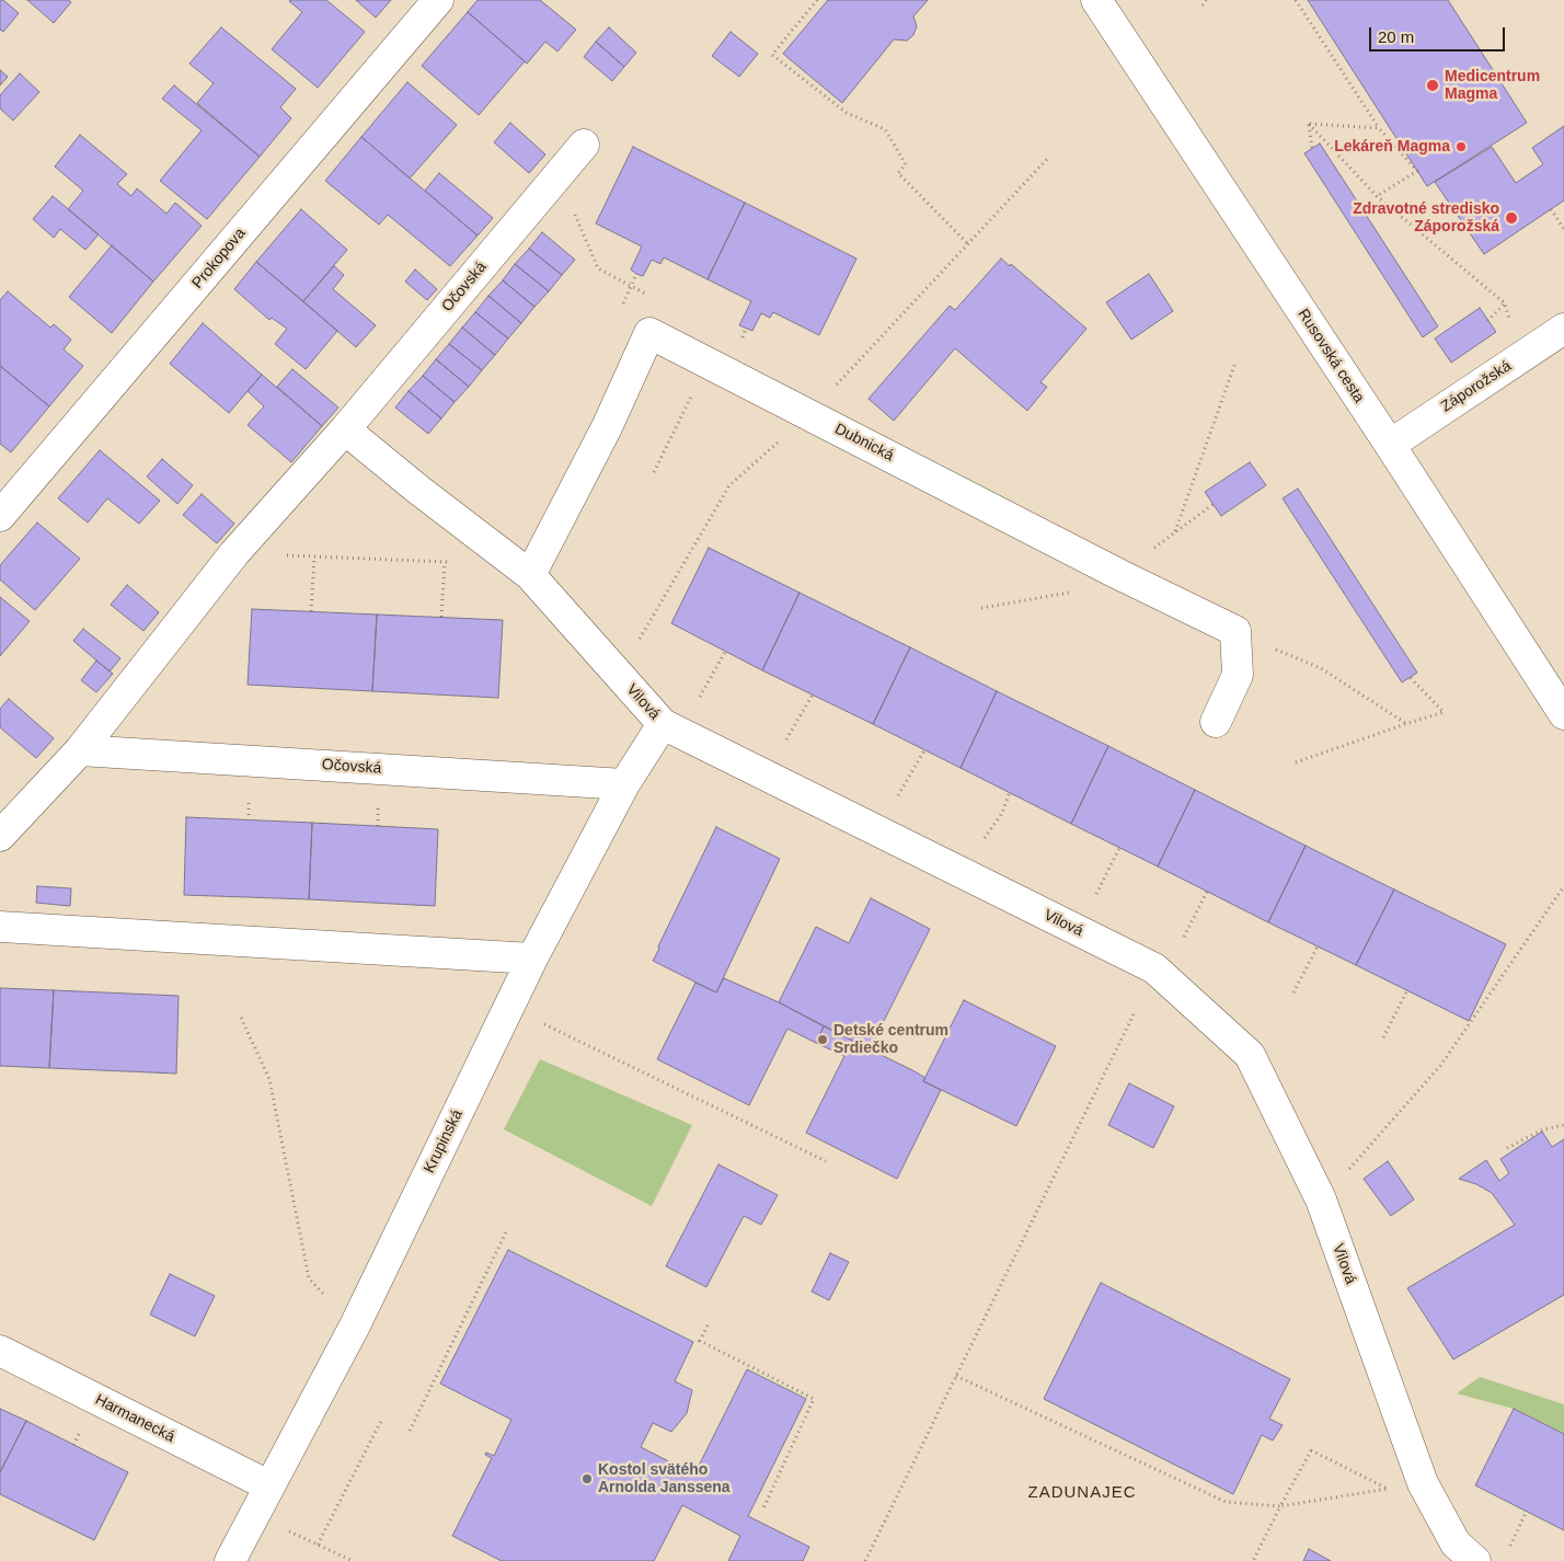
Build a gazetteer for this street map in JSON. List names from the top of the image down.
{
  "streets": {
    "street": [
      "Prokopova",
      "Očovská",
      "Rusovská cesta",
      "Záporožská",
      "Dubnická",
      "Vilová",
      "Krupinská",
      "Harmanecká"
    ]
  },
  "crossings": [
    ["Očovská", "Vilová"],
    ["Očovská", "Krupinská"],
    ["Rusovská cesta", "Záporožská"],
    ["Dubnická", "Vilová"],
    ["Vilová", "Krupinská"],
    ["Krupinská", "Harmanecká"]
  ],
  "districts": ["ZADUNAJEC"],
  "places": [
    "Medicentrum Magma",
    "Lekáreň Magma",
    "Zdravotné stredisko Záporožská",
    "Detské centrum Srdiečko",
    "Kostol svätého Arnolda Janssena"
  ],
  "scale_bar": "20 m"
}
